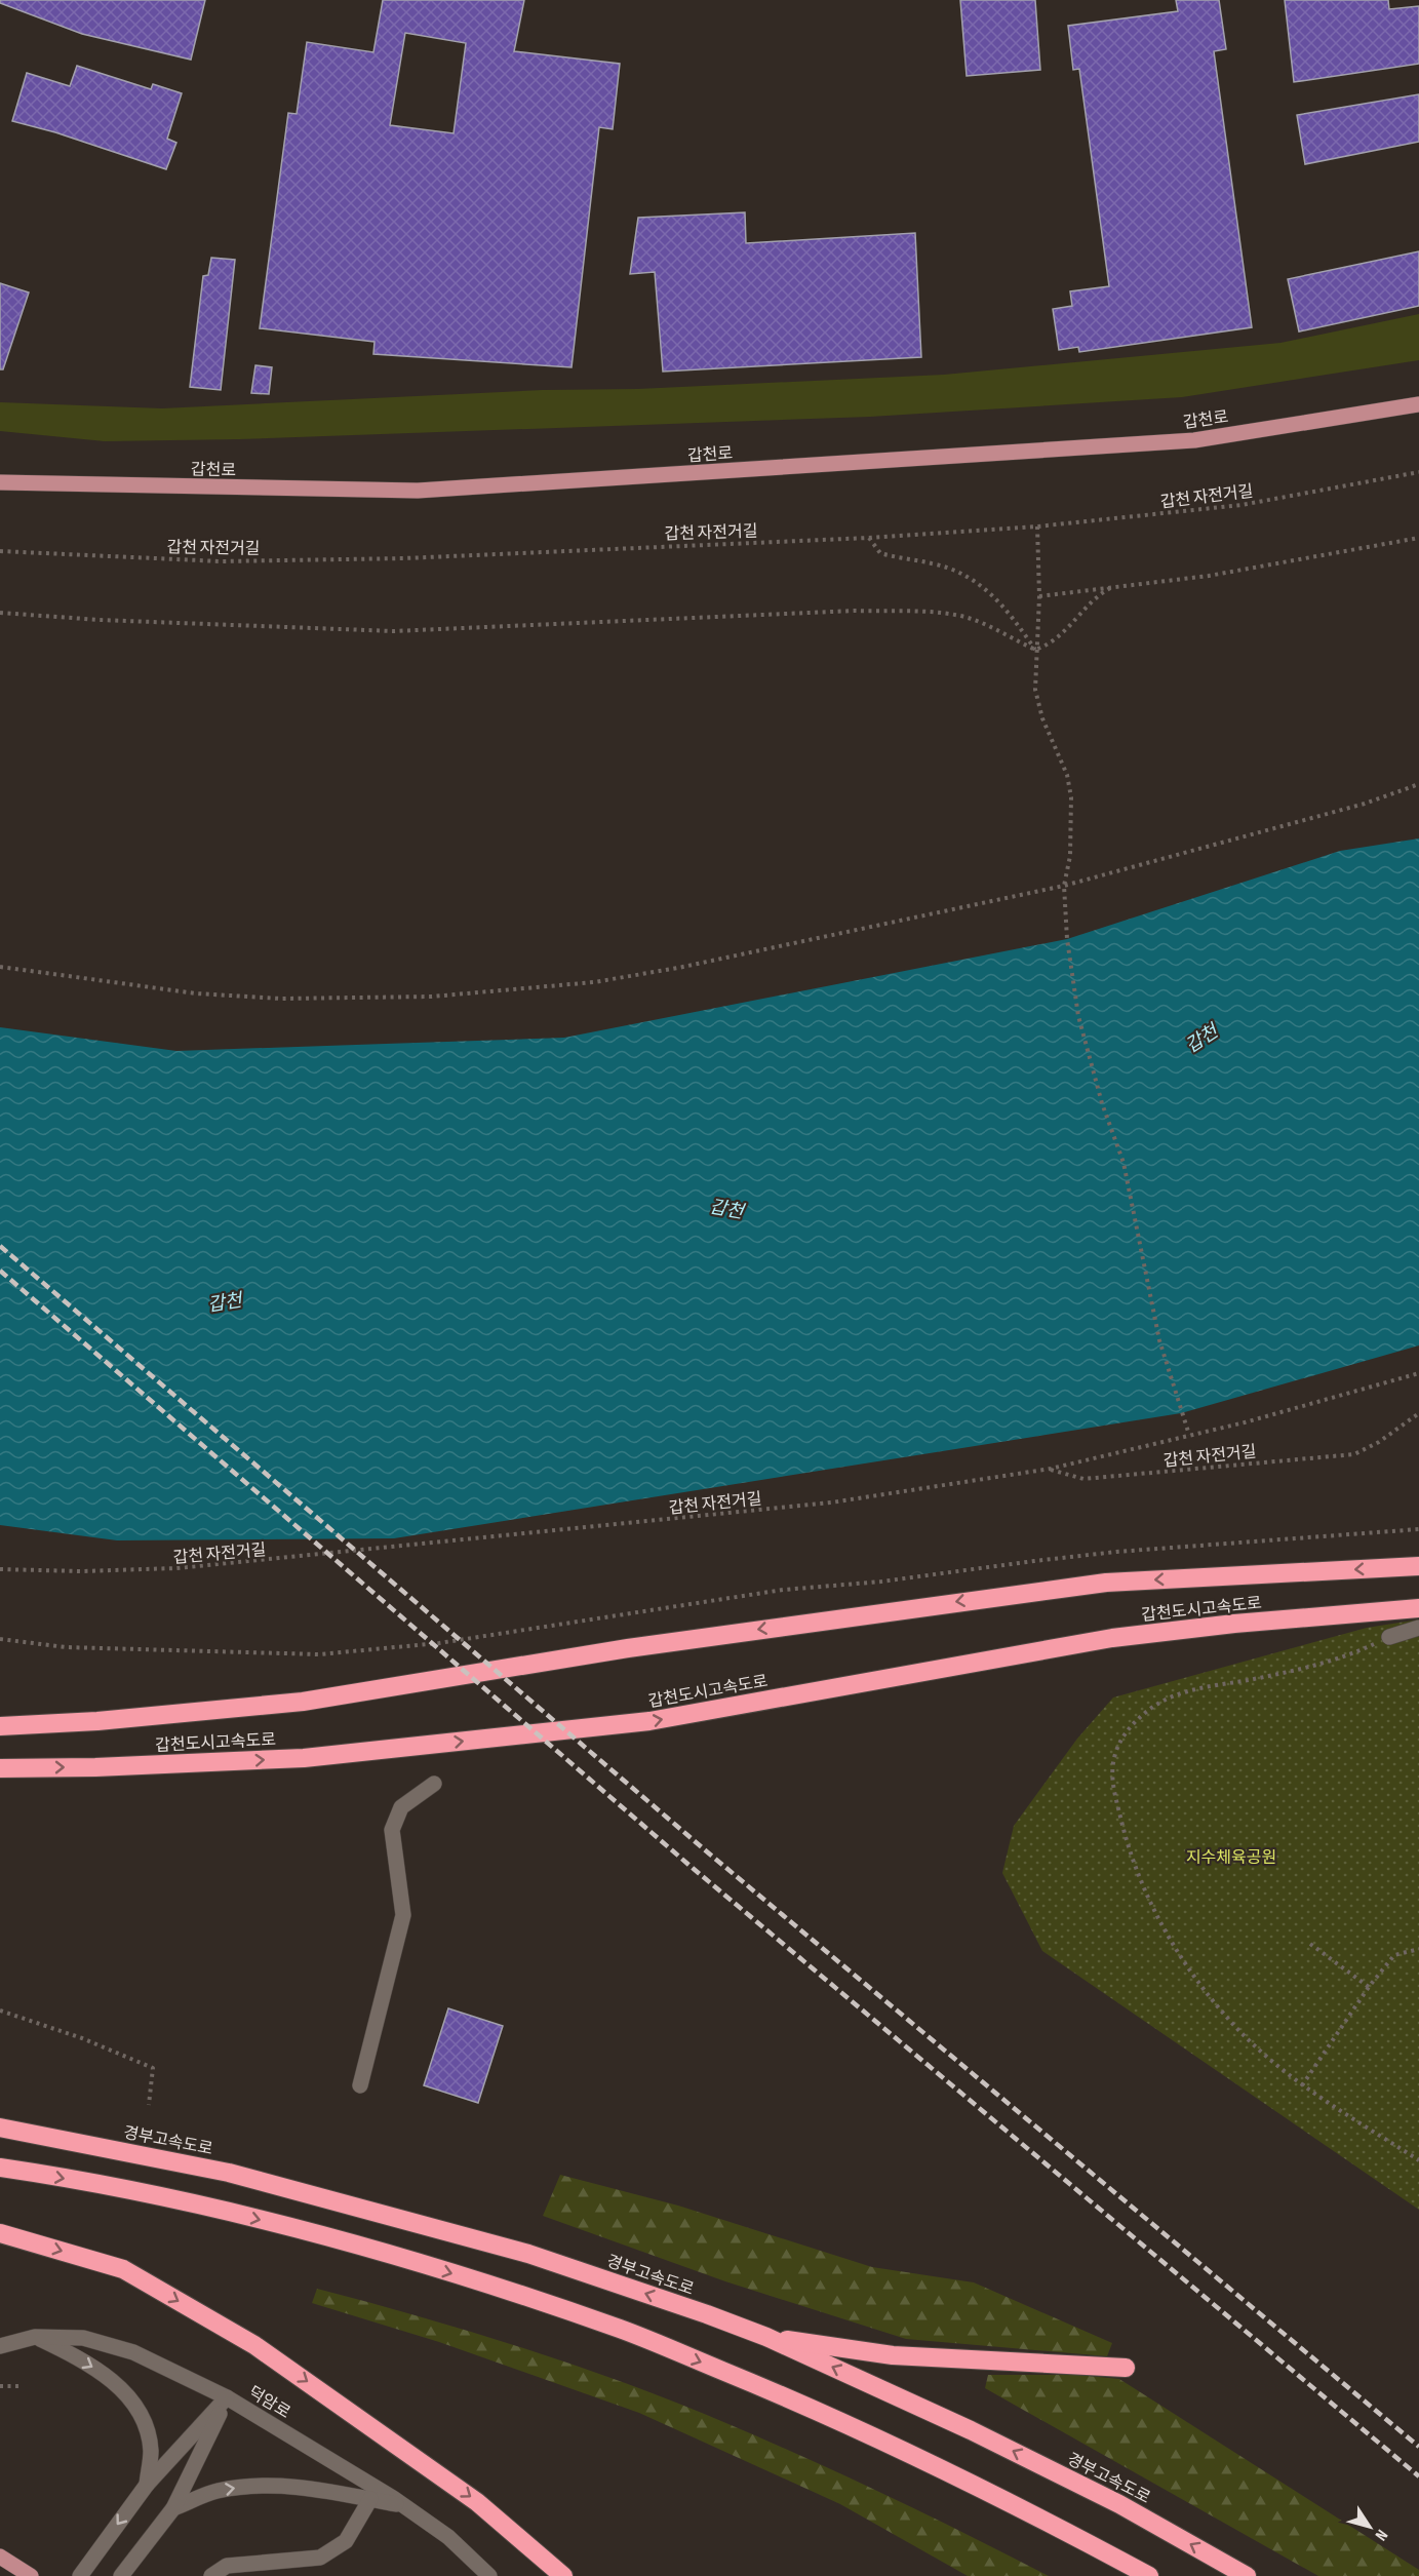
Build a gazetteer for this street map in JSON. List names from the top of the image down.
{
  "streets": {
    "highway": ["갑천도시고속도로", "경부고속도로"],
    "main road": ["갑천로"],
    "street": ["덕암로"],
    "path": ["갑천 자전거길"]
  },
  "water": ["갑천"],
  "parks": ["지수체육공원"],
  "north": "bottom right"
}
